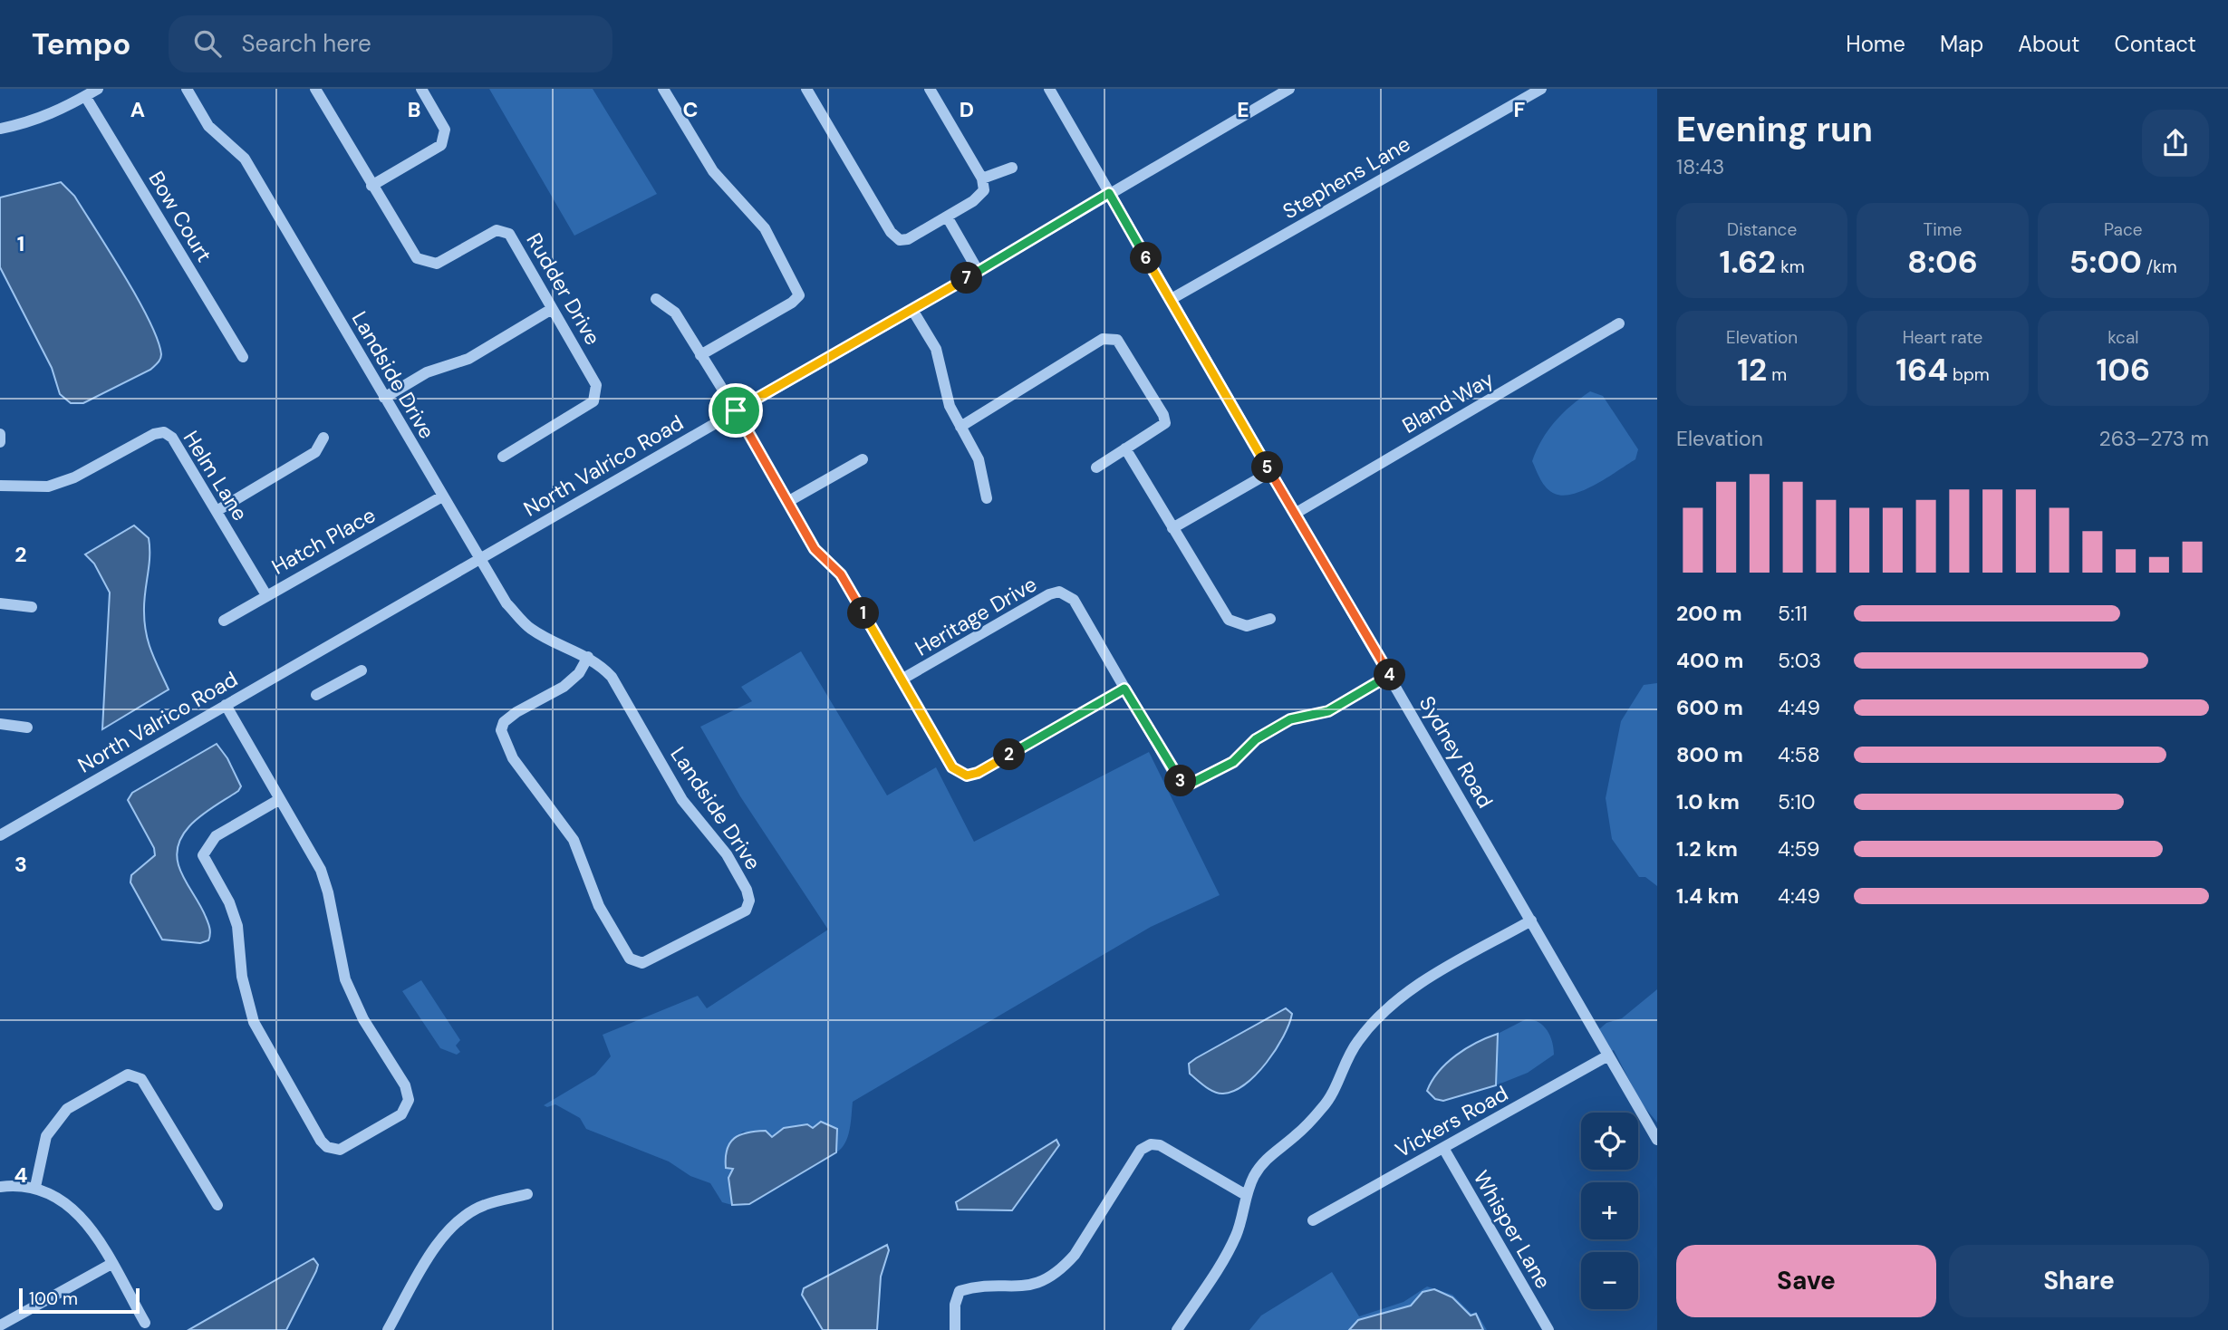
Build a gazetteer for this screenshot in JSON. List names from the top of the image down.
{
  "streets": {
    "street": [
      "Stephens Lane",
      "Bow Court",
      "Rudder Drive",
      "Landside Drive",
      "Bland Way",
      "North Valrico Road",
      "Helm Lane",
      "Hatch Place",
      "Heritage Drive",
      "Sydney Road",
      "Vickers Road",
      "Whisper Lane"
    ]
  },
  "crossings": [
    ["Stephens Lane", "Sydney Road"],
    ["Landside Drive", "North Valrico Road"],
    ["Landside Drive", "Hatch Place"],
    ["Bland Way", "Sydney Road"],
    ["North Valrico Road", "Sydney Road"],
    ["Helm Lane", "Hatch Place"],
    ["Heritage Drive", "Sydney Road"],
    ["Sydney Road", "Vickers Road"],
    ["Vickers Road", "Whisper Lane"]
  ],
  "scale_bar": "100 m",
  "page": {
    "header": "Tempo",
    "search": "Search here",
    "nav": [
      "Home",
      "Map",
      "About",
      "Contact"
    ],
    "heading": ["Evening run", "18:43"],
    "stats": [
      ["Distance", "1.62 km"],
      ["Time", "8:06"],
      ["Pace", "5:00 /km"],
      ["Elevation", "12 m"],
      ["Heart rate", "164 bpm"],
      ["kcal", "106"]
    ],
    "pins": [
      "6",
      "7",
      "5",
      "1",
      "4",
      "2",
      "3"
    ],
    "chart": ["Elevation", "263–273 m"],
    "list": [
      {
        "name": "200 m",
        "note": "5:11"
      },
      {
        "name": "400 m",
        "note": "5:03"
      },
      {
        "name": "600 m",
        "note": "4:49"
      },
      {
        "name": "800 m",
        "note": "4:58"
      },
      {
        "name": "1.0 km",
        "note": "5:10"
      },
      {
        "name": "1.2 km",
        "note": "4:59"
      },
      {
        "name": "1.4 km",
        "note": "4:49"
      }
    ],
    "map_buttons": ["+", "−"],
    "buttons": ["Save", "Share"],
    "scale": "100 m"
  },
  "grid": {
    "columns": [
      "A",
      "B",
      "C",
      "D",
      "E",
      "F"
    ],
    "rows": [
      "1",
      "2",
      "3",
      "4"
    ]
  }
}
